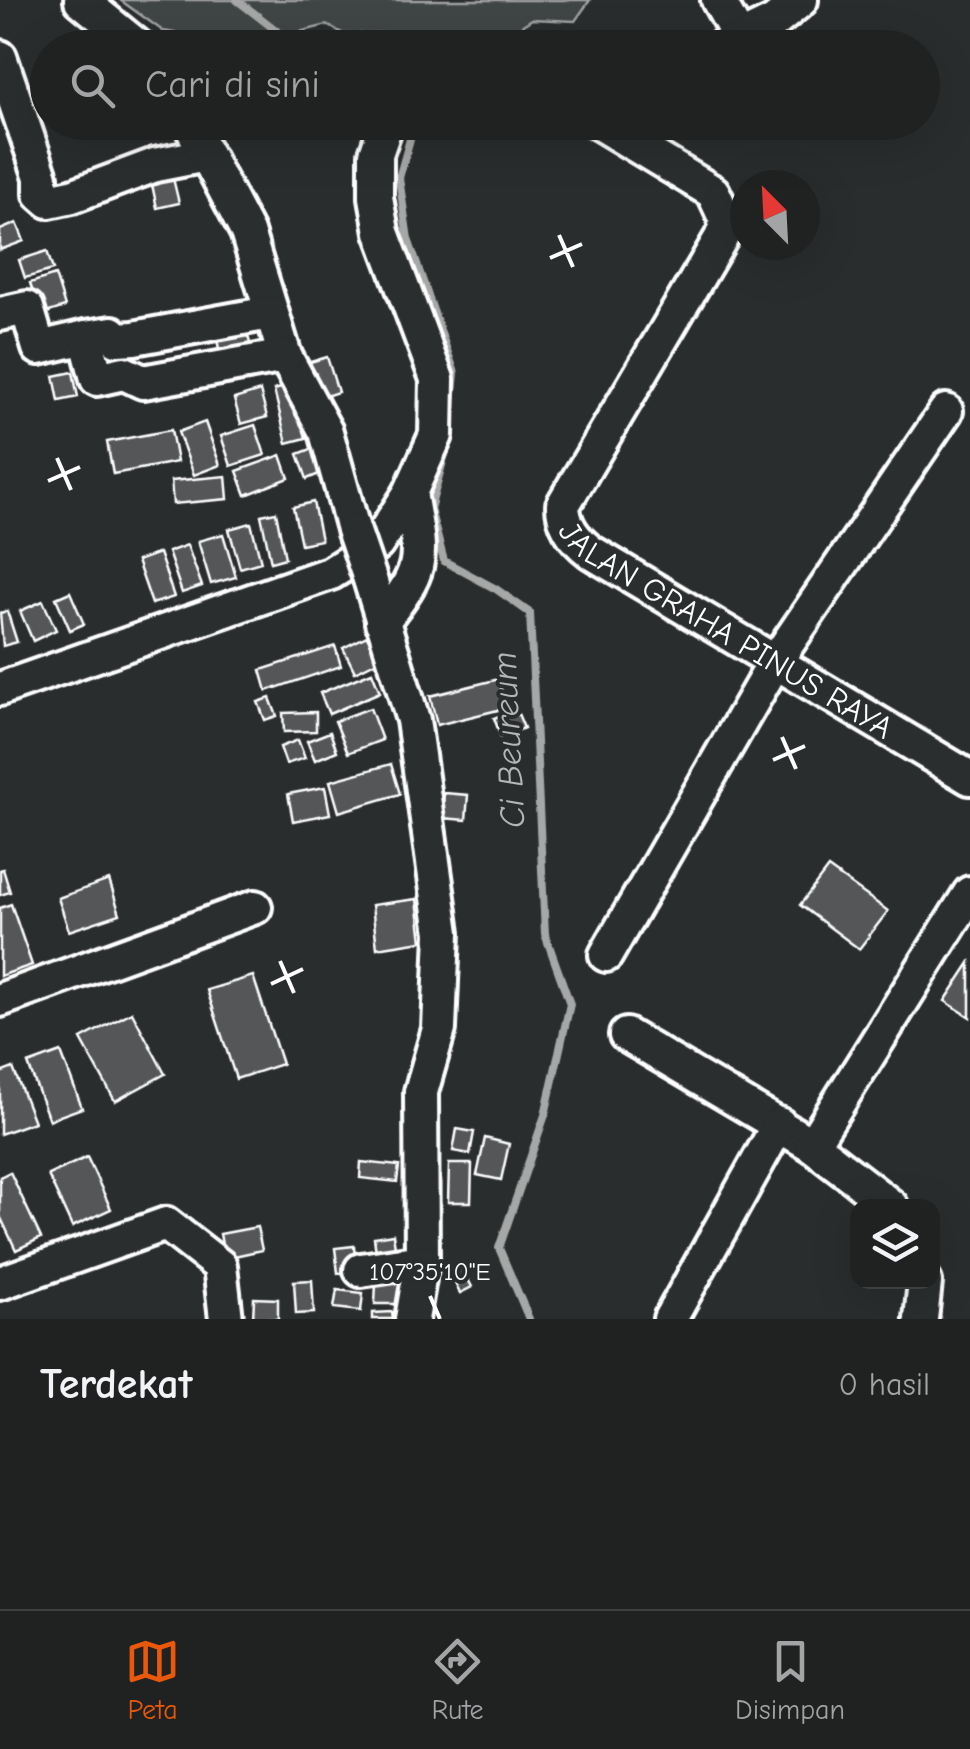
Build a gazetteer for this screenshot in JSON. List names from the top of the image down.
{
  "streets": {
    "street": ["JALAN GRAHA PINUS RAYA"]
  },
  "water": ["Ci Beureum"],
  "north": "top left",
  "page": {
    "search": "Cari di sini",
    "heading": ["Terdekat", "0 hasil"],
    "nav": ["Peta", "Rute", "Disimpan"]
  },
  "coordinates": ["107°35'10\"E"]
}
